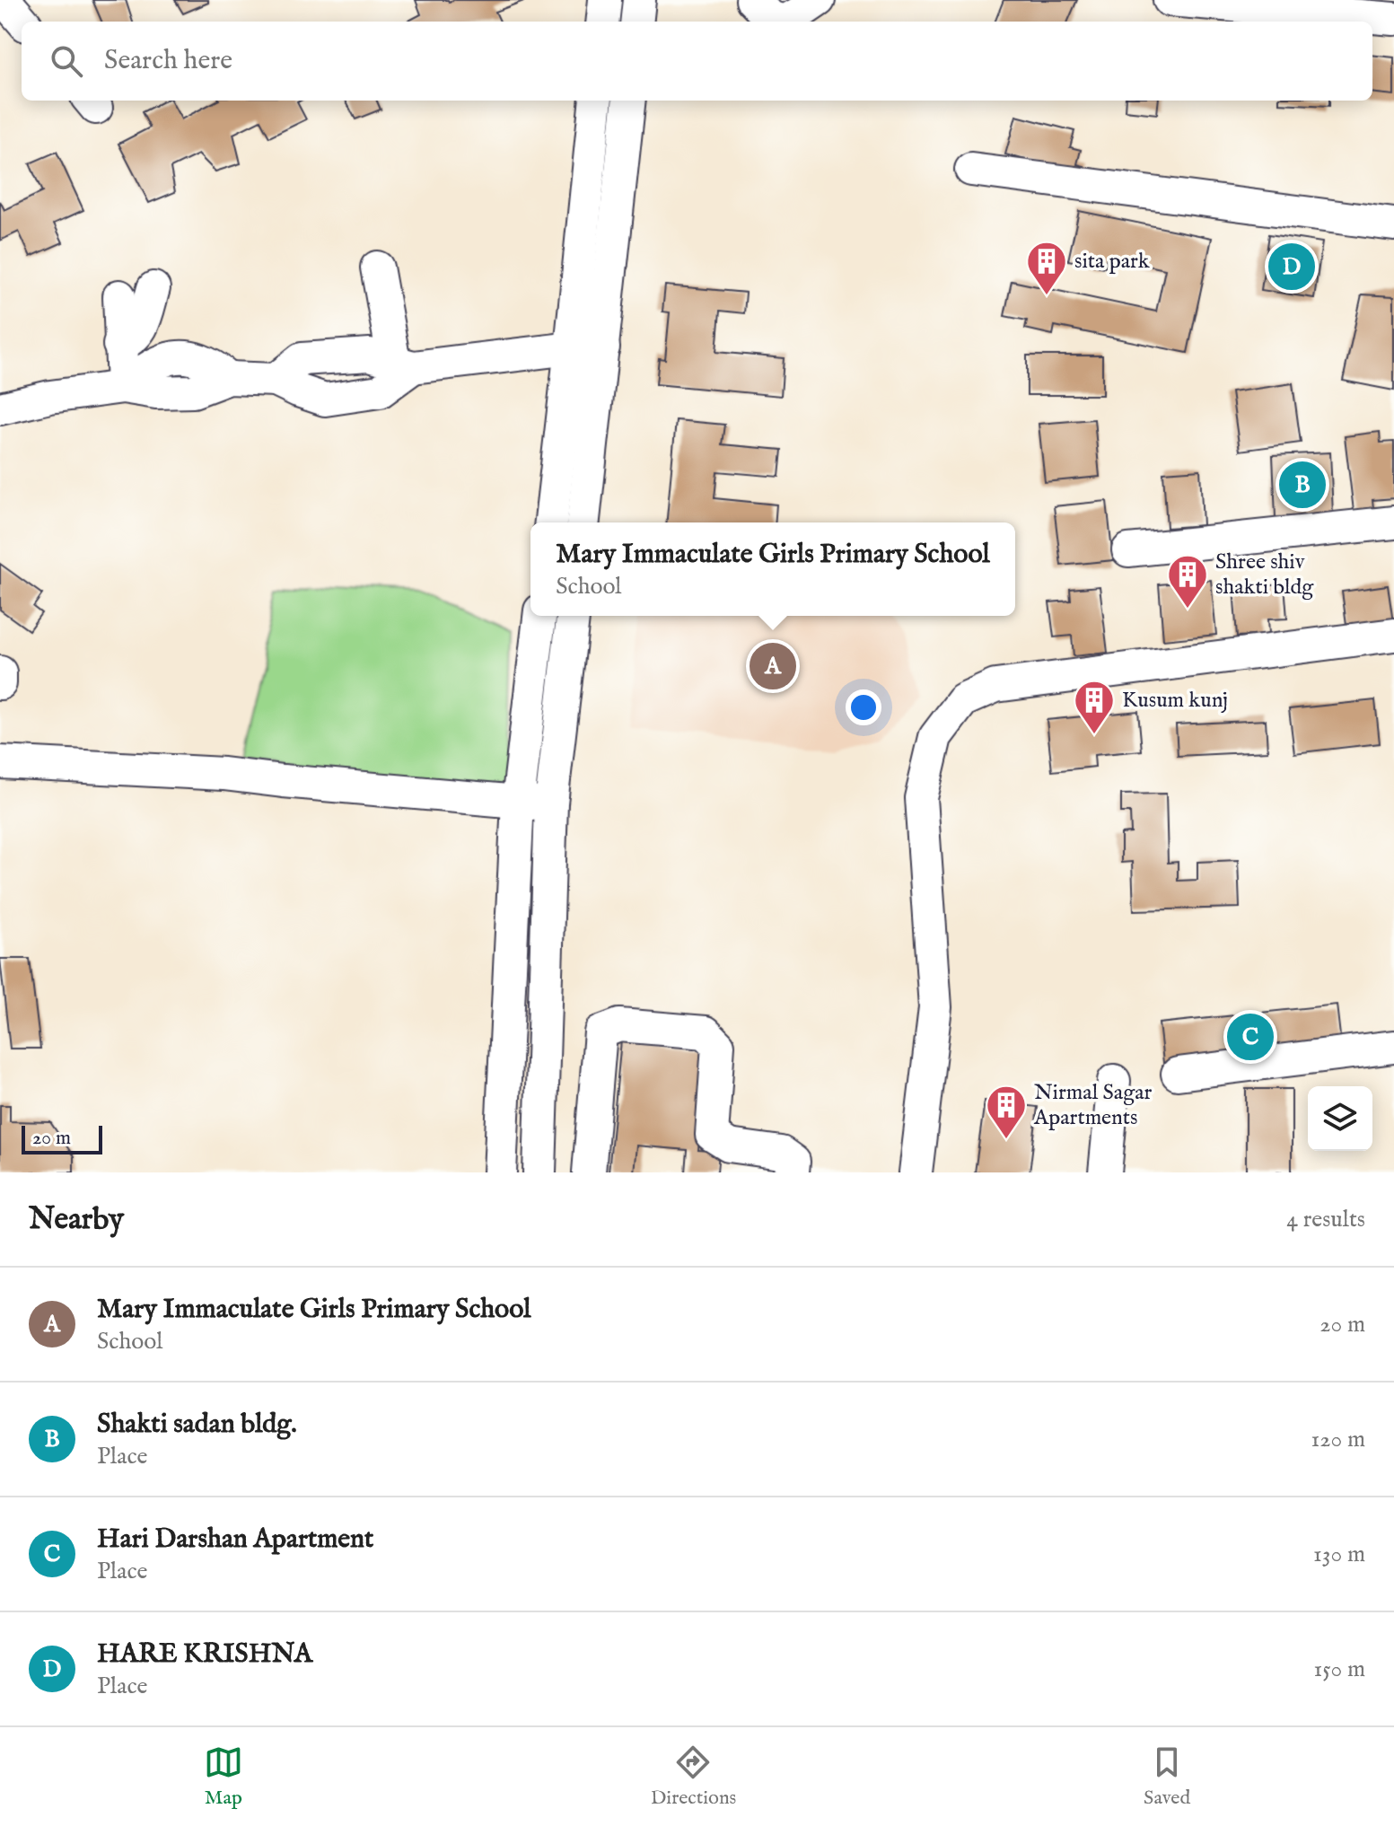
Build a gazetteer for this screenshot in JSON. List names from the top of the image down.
{
  "places": {
    "building": [
      "sita park",
      "Shree shiv shakti bldg",
      "Kusum kunj",
      "Nirmal Sagar Apartments"
    ]
  },
  "scale_bar": "20 m",
  "page": {
    "search": "Search here",
    "pins": [
      "D",
      "B",
      "A",
      "C"
    ],
    "popup": ["Mary Immaculate Girls Primary School", "School"],
    "scale": "20 m",
    "heading": ["Nearby", "4 results"],
    "list": [
      {
        "mark": "A",
        "name": "Mary Immaculate Girls Primary School",
        "note": "School",
        "value": "20 m"
      },
      {
        "mark": "B",
        "name": "Shakti sadan bldg.",
        "note": "Place",
        "value": "120 m"
      },
      {
        "mark": "C",
        "name": "Hari Darshan Apartment",
        "note": "Place",
        "value": "130 m"
      },
      {
        "mark": "D",
        "name": "HARE KRISHNA",
        "note": "Place",
        "value": "150 m"
      }
    ],
    "nav": ["Map", "Directions", "Saved"]
  }
}
